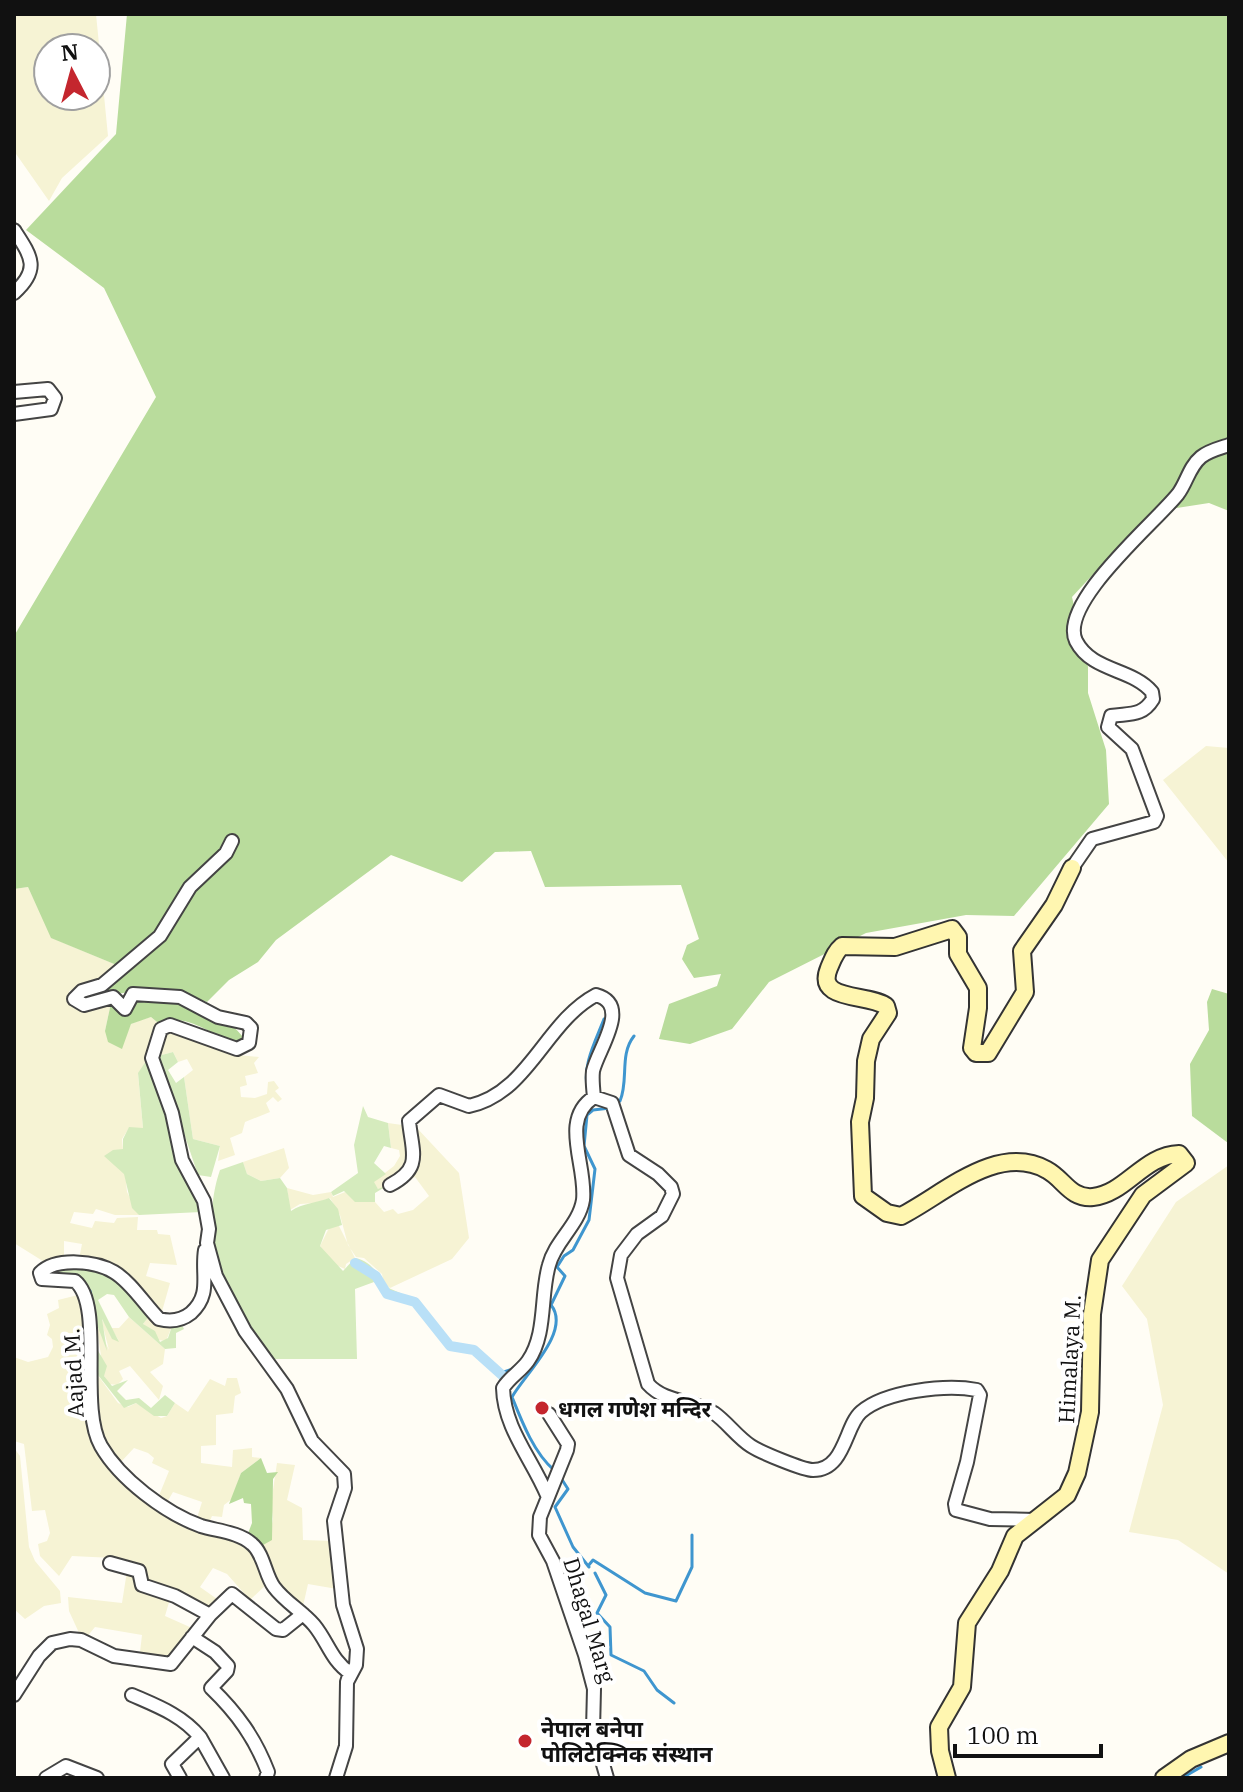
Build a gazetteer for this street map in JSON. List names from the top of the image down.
{
  "streets": {
    "street": ["Himalaya M.", "Aajad M.", "Dhagal Marg"]
  },
  "places": ["धगल गणेश मन्दिर", "नेपाल बनेपा पोलिटेक्निक संस्थान"],
  "scale_bar": "100 m",
  "north": "top"
}
